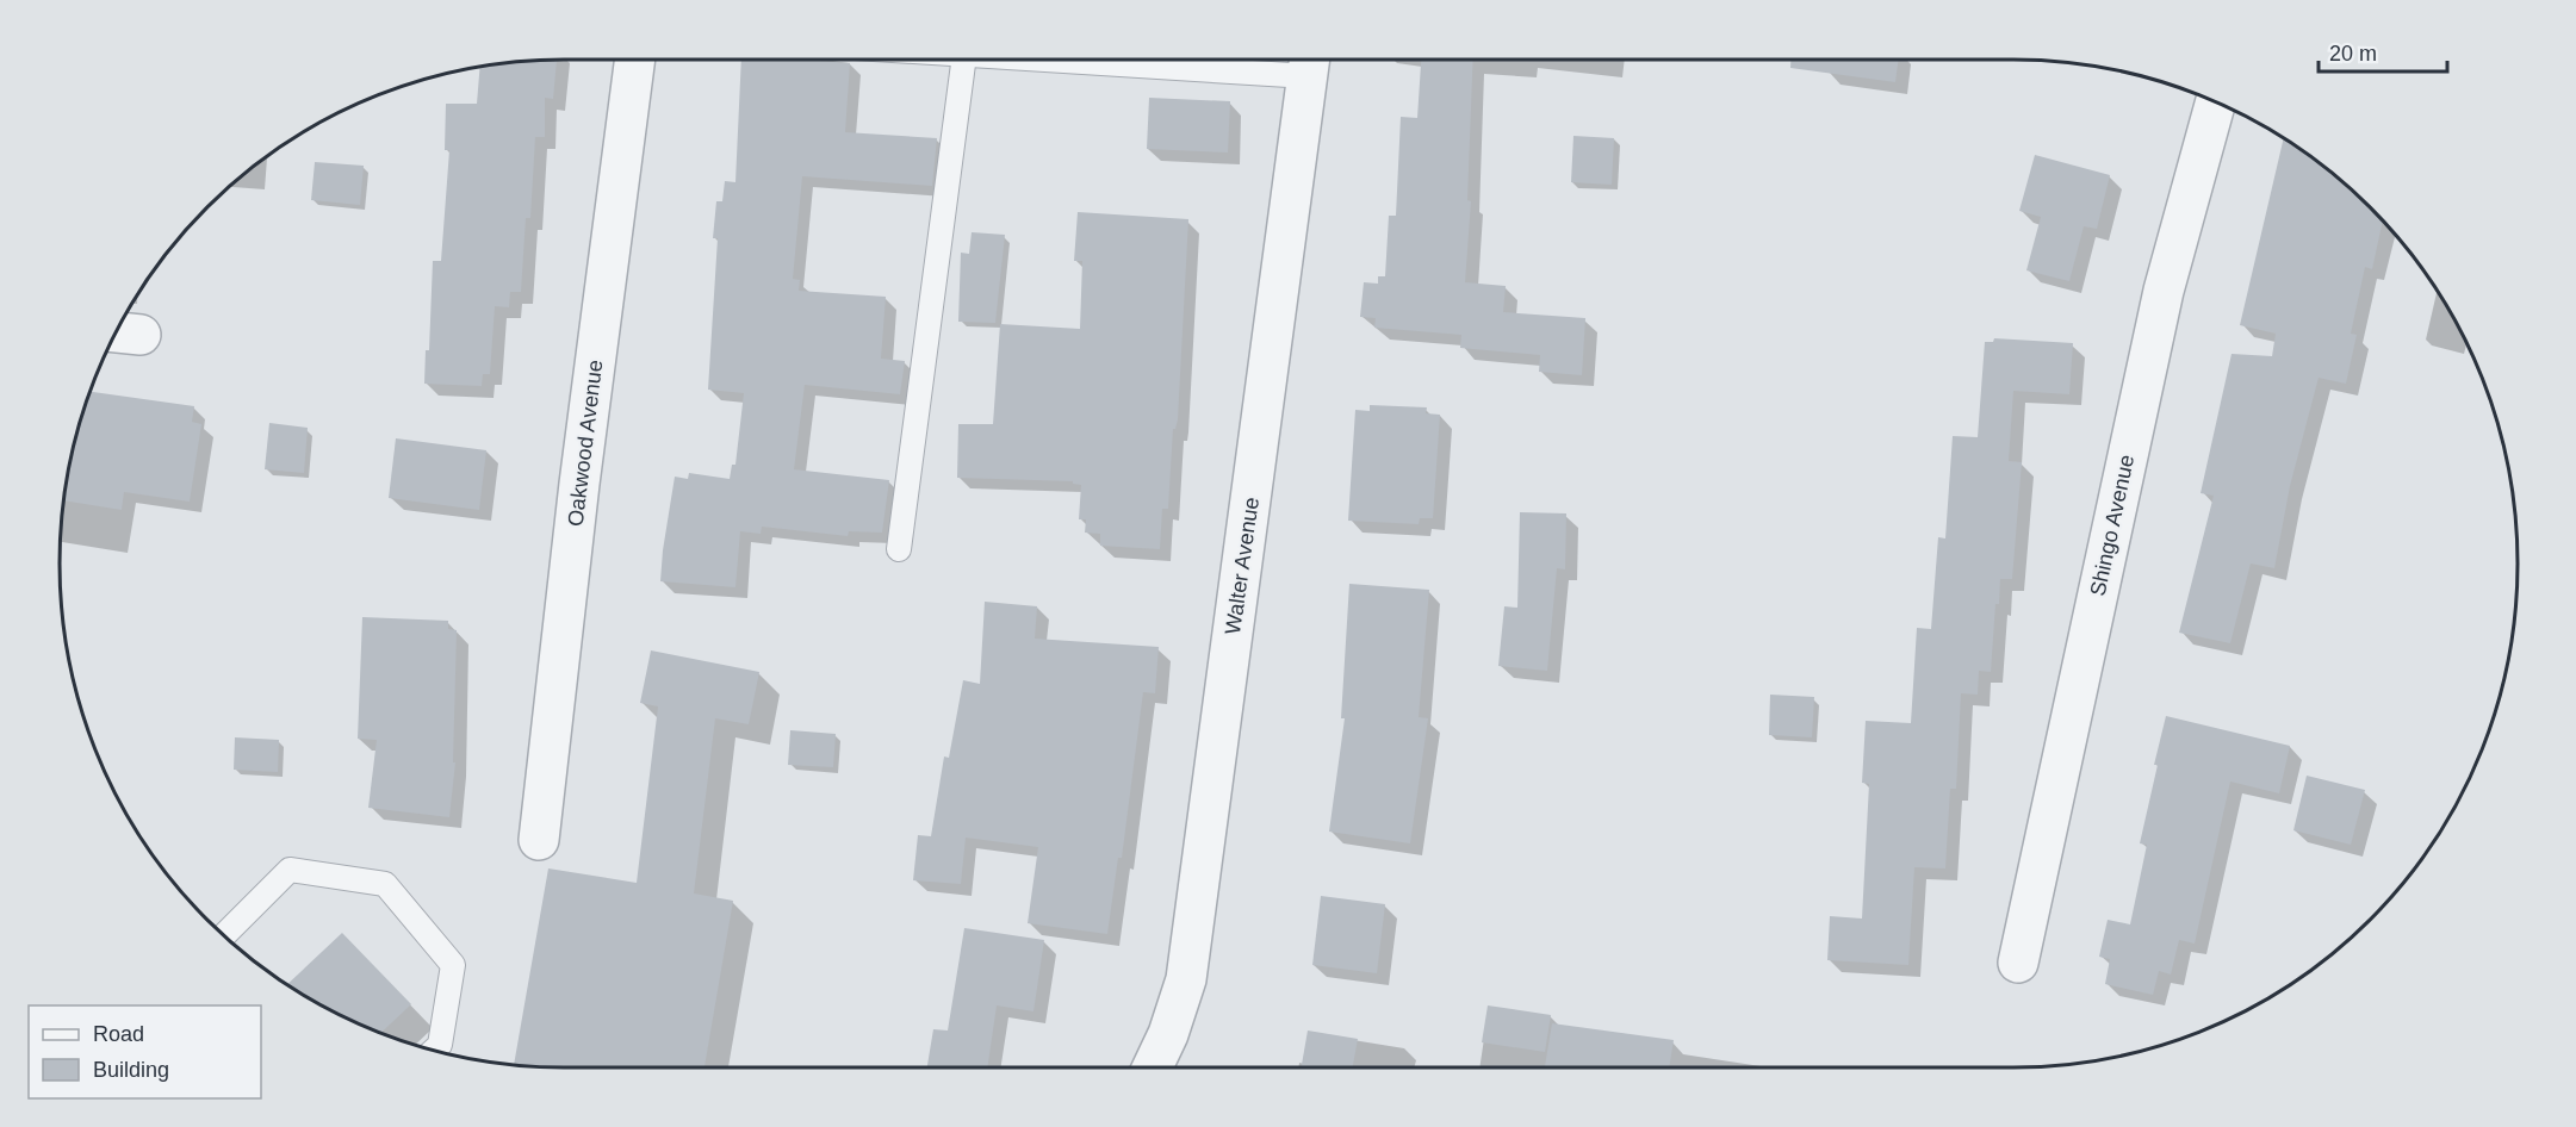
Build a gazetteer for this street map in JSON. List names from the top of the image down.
{
  "streets": {
    "street": ["Oakwood Avenue", "Shingo Avenue", "Walter Avenue"]
  },
  "legend": ["Road", "Building"],
  "scale_bar": "20 m"
}
